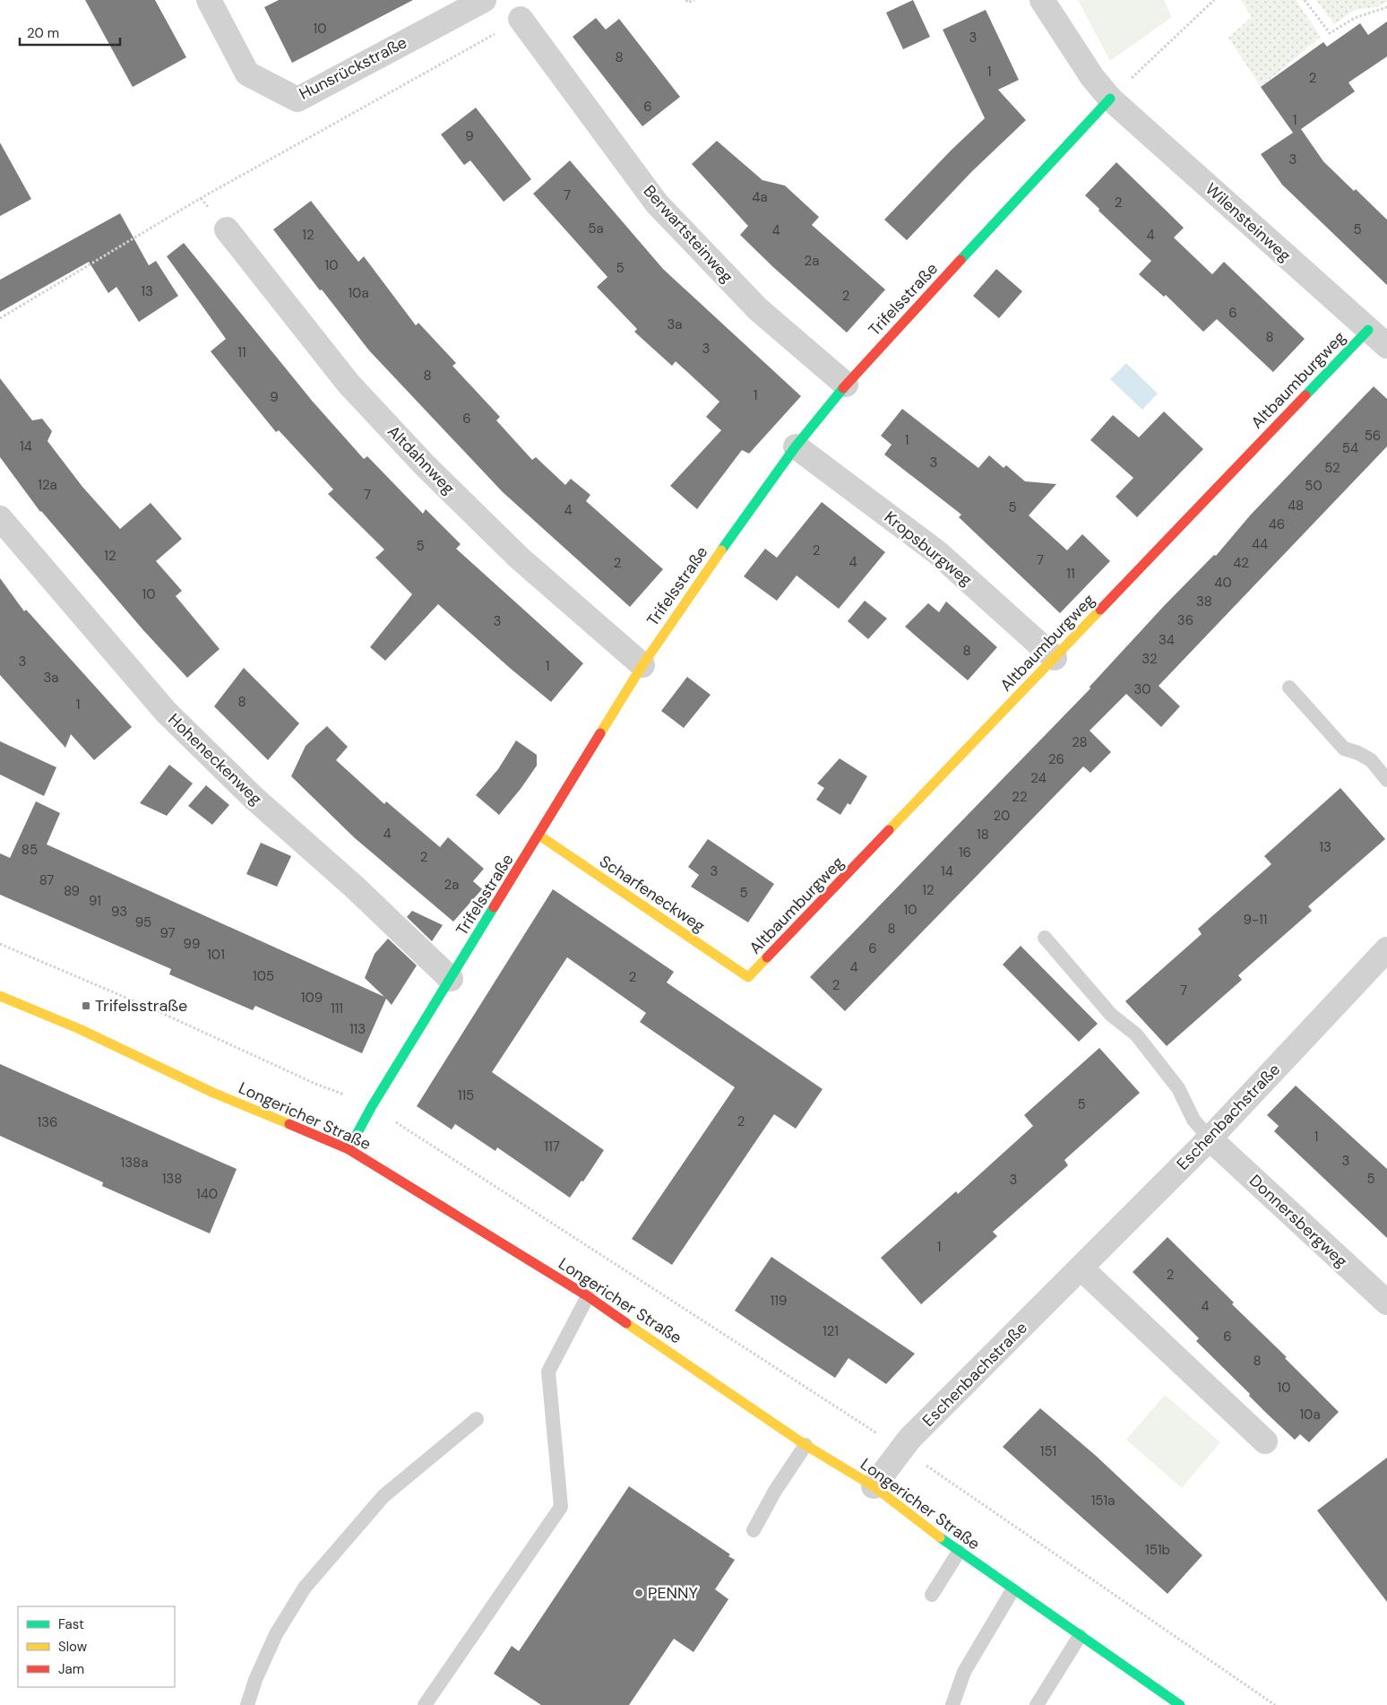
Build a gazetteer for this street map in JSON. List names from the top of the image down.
{
  "streets": {
    "street": [
      "Hunsrückstraße",
      "Wilensteinweg",
      "Berwartsteinweg",
      "Trifelsstraße",
      "Altbaumburgweg",
      "Altdahnweg",
      "Kropsburgweg",
      "Hoheneckenweg",
      "Scharfeneckweg",
      "Longericher Straße",
      "Eschenbachstraße",
      "Donnersbergweg"
    ]
  },
  "crossings": [
    ["Wilensteinweg", "Trifelsstraße"],
    ["Wilensteinweg", "Altbaumburgweg"],
    ["Berwartsteinweg", "Trifelsstraße"],
    ["Trifelsstraße", "Altdahnweg"],
    ["Trifelsstraße", "Kropsburgweg"],
    ["Trifelsstraße", "Hoheneckenweg"],
    ["Trifelsstraße", "Scharfeneckweg"],
    ["Trifelsstraße", "Longericher Straße"],
    ["Altbaumburgweg", "Kropsburgweg"],
    ["Altbaumburgweg", "Scharfeneckweg"],
    ["Longericher Straße", "Eschenbachstraße"],
    ["Eschenbachstraße", "Donnersbergweg"]
  ],
  "places": {
    "transit": ["Trifelsstraße"],
    "other": ["PENNY"]
  },
  "house_numbers": [
    "10",
    "3",
    "8",
    "1",
    "2",
    "6",
    "1",
    "9",
    "3",
    "7",
    "4a",
    "2",
    "5a",
    "5",
    "4",
    "12",
    "4",
    "2a",
    "10",
    "5",
    "13",
    "10a",
    "2",
    "6",
    "3a",
    "8",
    "3",
    "11",
    "8",
    "1",
    "9",
    "6",
    "56",
    "1",
    "14",
    "54",
    "3",
    "52",
    "12a",
    "50",
    "7",
    "48",
    "5",
    "4",
    "46",
    "44",
    "5",
    "2",
    "12",
    "7",
    "4",
    "2",
    "42",
    "11",
    "40",
    "10",
    "38",
    "36",
    "3",
    "34",
    "8",
    "32",
    "3",
    "1",
    "3a",
    "30",
    "8",
    "1",
    "28",
    "26",
    "24",
    "22",
    "20",
    "4",
    "18",
    "13",
    "85",
    "16",
    "2",
    "3",
    "14",
    "87",
    "2a",
    "12",
    "89",
    "5",
    "91",
    "10",
    "93",
    "9-11",
    "95",
    "8",
    "97",
    "99",
    "6",
    "101",
    "4",
    "105",
    "2",
    "2",
    "7",
    "109",
    "111",
    "113",
    "115",
    "5",
    "2",
    "136",
    "1",
    "117",
    "3",
    "138a",
    "138",
    "5",
    "3",
    "140",
    "1",
    "2",
    "119",
    "4",
    "121",
    "6",
    "8",
    "10",
    "10a",
    "151",
    "151a",
    "151b"
  ],
  "legend": ["Fast", "Slow", "Jam"],
  "scale_bar": "20 m"
}
